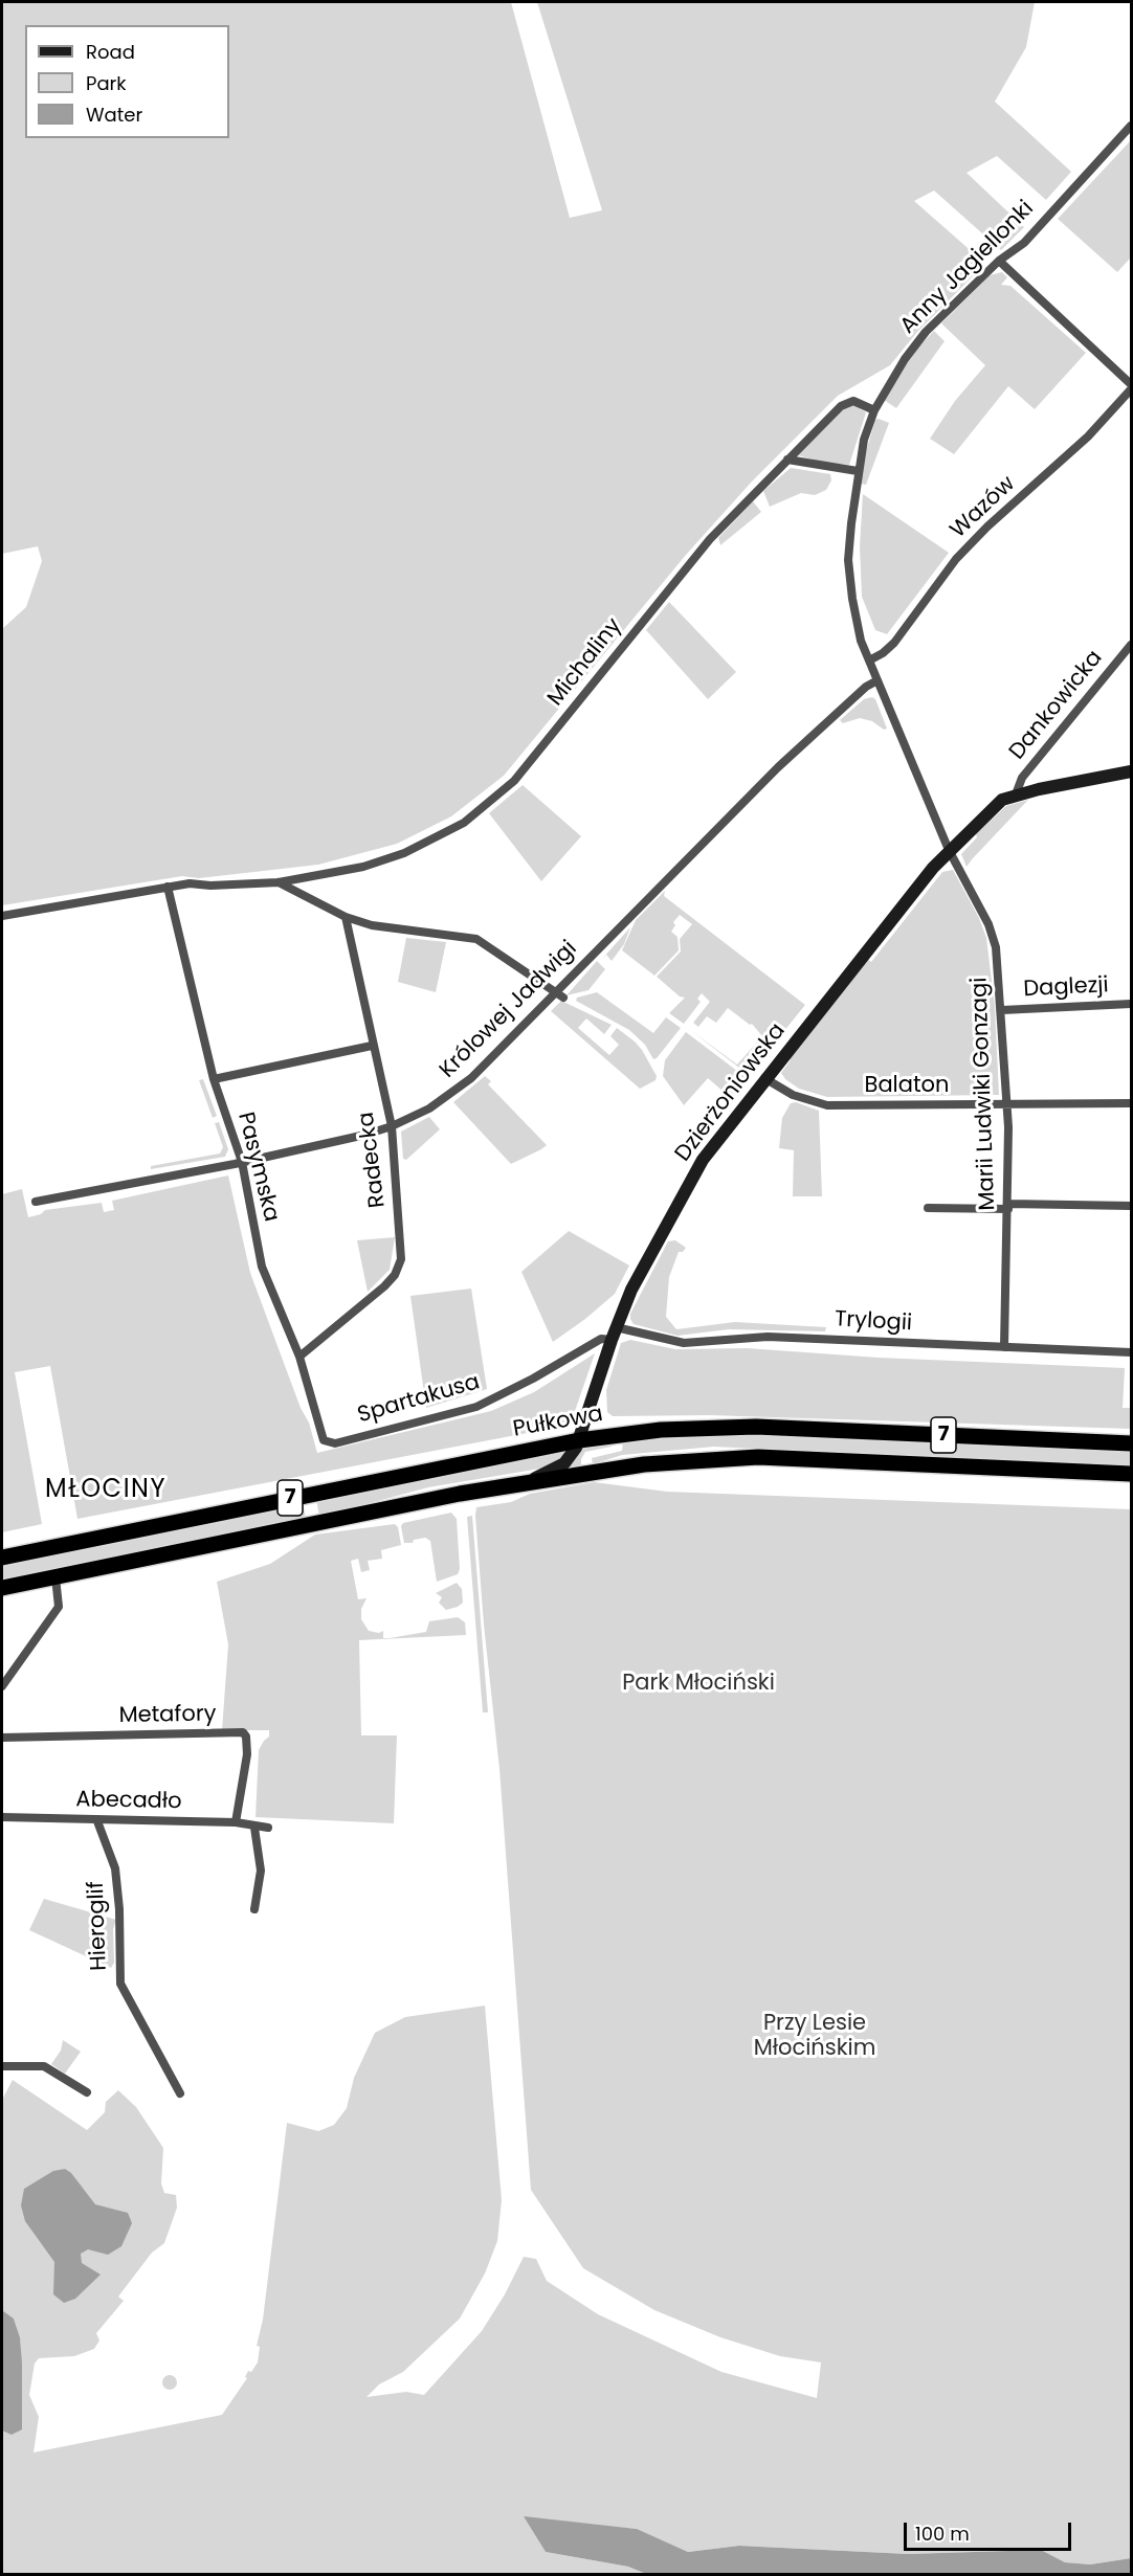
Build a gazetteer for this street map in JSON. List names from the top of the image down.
{
  "streets": {
    "highway": ["Pułkowa", "7"],
    "street": [
      "Anny Jagiellonki",
      "Wazów",
      "Michaliny",
      "Dankowicka",
      "Daglezji",
      "Królowej Jadwigi",
      "Balaton",
      "Dzierżoniowska",
      "Marii Ludwiki Gonzagi",
      "Radecka",
      "Pasymska",
      "Trylogii",
      "Spartakusa",
      "Metafory",
      "Abecadło",
      "Hieroglif"
    ]
  },
  "crossings": [
    ["Anny Jagiellonki", "Wazów"],
    ["Anny Jagiellonki", "Michaliny"],
    ["Anny Jagiellonki", "Królowej Jadwigi"],
    ["Anny Jagiellonki", "Dzierżoniowska"],
    ["Anny Jagiellonki", "Marii Ludwiki Gonzagi"],
    ["Michaliny", "Pasymska"],
    ["Dankowicka", "Dzierżoniowska"],
    ["Daglezji", "Marii Ludwiki Gonzagi"],
    ["Królowej Jadwigi", "Radecka"],
    ["Królowej Jadwigi", "Pasymska"],
    ["Balaton", "Dzierżoniowska"],
    ["Balaton", "Marii Ludwiki Gonzagi"],
    ["Dzierżoniowska", "Marii Ludwiki Gonzagi"],
    ["Dzierżoniowska", "Trylogii"],
    ["Dzierżoniowska", "Spartakusa"],
    ["Dzierżoniowska", "Pułkowa"],
    ["Dzierżoniowska", "7"],
    ["Marii Ludwiki Gonzagi", "Trylogii"],
    ["Radecka", "Pasymska"],
    ["Pasymska", "Spartakusa"],
    ["Metafory", "Abecadło"],
    ["Abecadło", "Hieroglif"]
  ],
  "districts": ["MŁOCINY"],
  "parks": ["Park Młociński", "Przy Lesie Młocińskim"],
  "legend": ["Road", "Park", "Water"],
  "scale_bar": "100 m"
}
